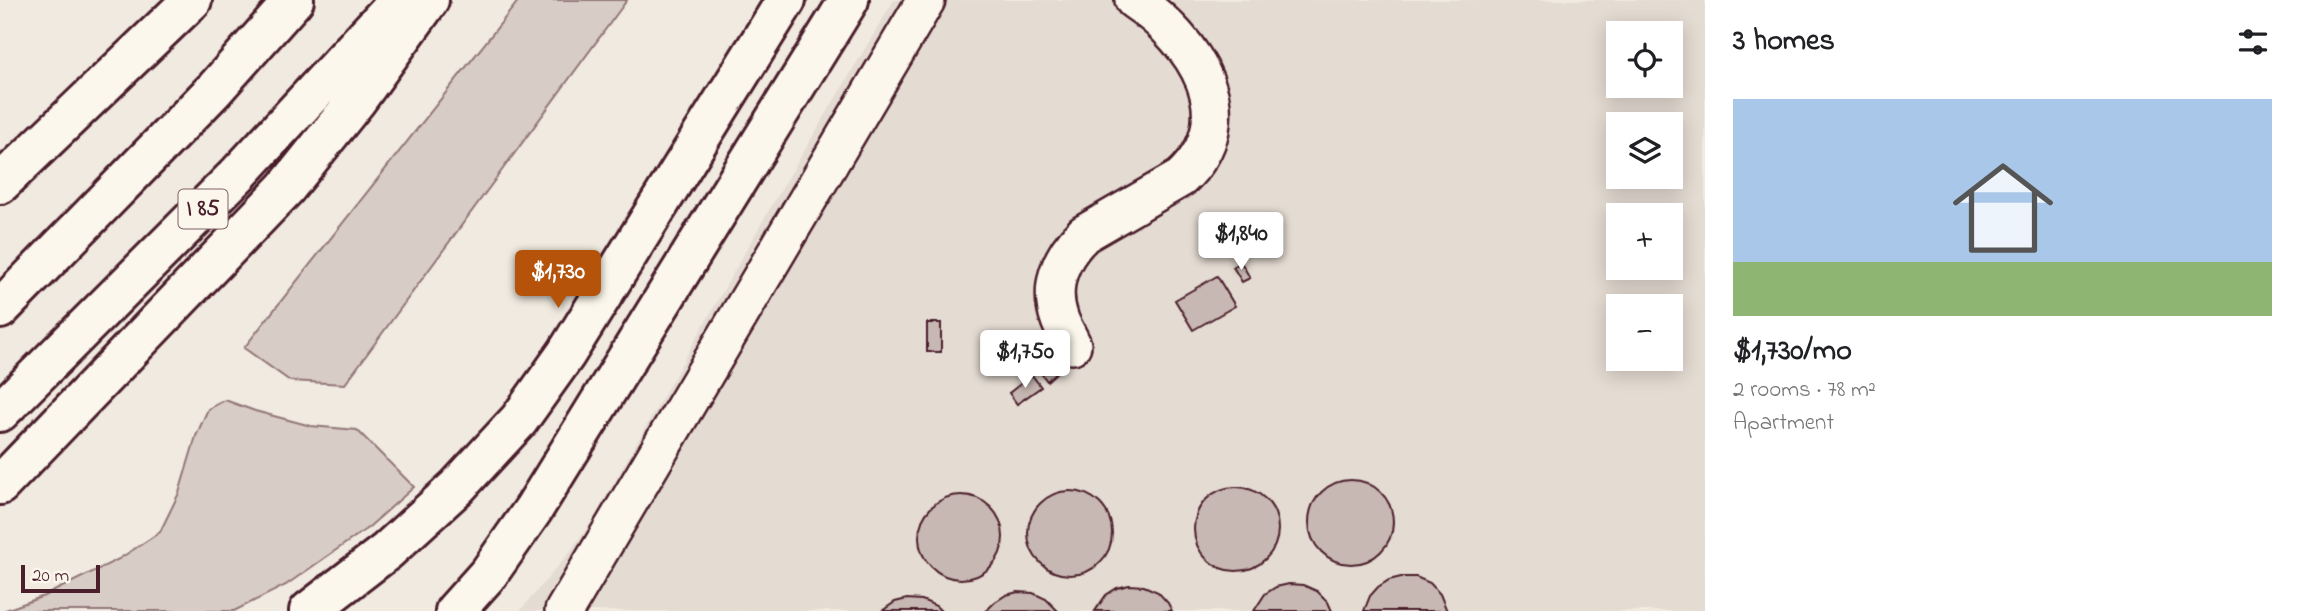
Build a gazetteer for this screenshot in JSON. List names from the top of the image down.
{
  "streets": {
    "main road": ["I 85"]
  },
  "scale_bar": "20 m",
  "page": {
    "heading": "3 homes",
    "map_buttons": ["+", "−"],
    "list": [
      {
        "name": "$1,730/mo",
        "note": "2 rooms · 78 m² · Apartment"
      }
    ],
    "price": ["$1,840", "$1,730", "$1,750"],
    "scale": "20 m"
  }
}
